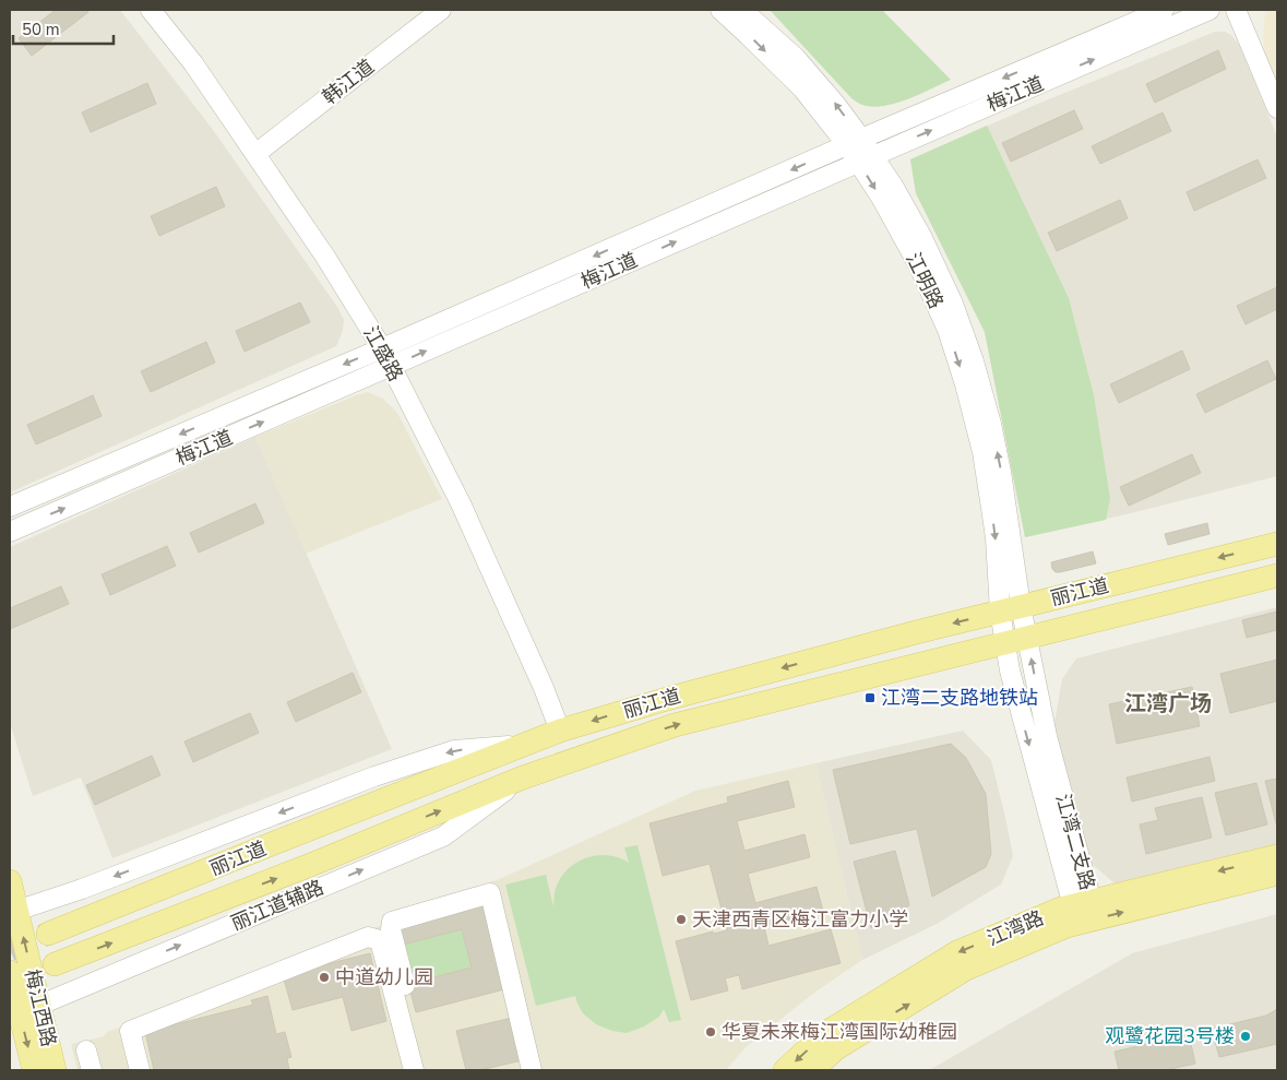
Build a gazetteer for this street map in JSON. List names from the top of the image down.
{
  "streets": {
    "main road": ["丽江道", "江湾路", "梅江西路"],
    "street": [
      "韩江道",
      "梅江道",
      "江明路",
      "江盛路",
      "江湾二支路",
      "丽江道辅路"
    ]
  },
  "crossings": [
    ["韩江道", "江盛路"],
    ["梅江道", "江明路"],
    ["梅江道", "江盛路"],
    ["江明路", "丽江道"],
    ["江明路", "江湾二支路"],
    ["江盛路", "丽江道"],
    ["丽江道", "江湾二支路"],
    ["丽江道", "丽江道辅路"],
    ["江湾二支路", "江湾路"],
    ["丽江道辅路", "梅江西路"]
  ],
  "districts": ["江湾广场"],
  "places": {
    "transit": ["江湾二支路地铁站"],
    "other": [
      "天津西青区梅江富力小学",
      "中道幼儿园",
      "华夏未来梅江湾国际幼稚园",
      "观鹭花园3号楼"
    ]
  },
  "scale_bar": "50 m"
}
